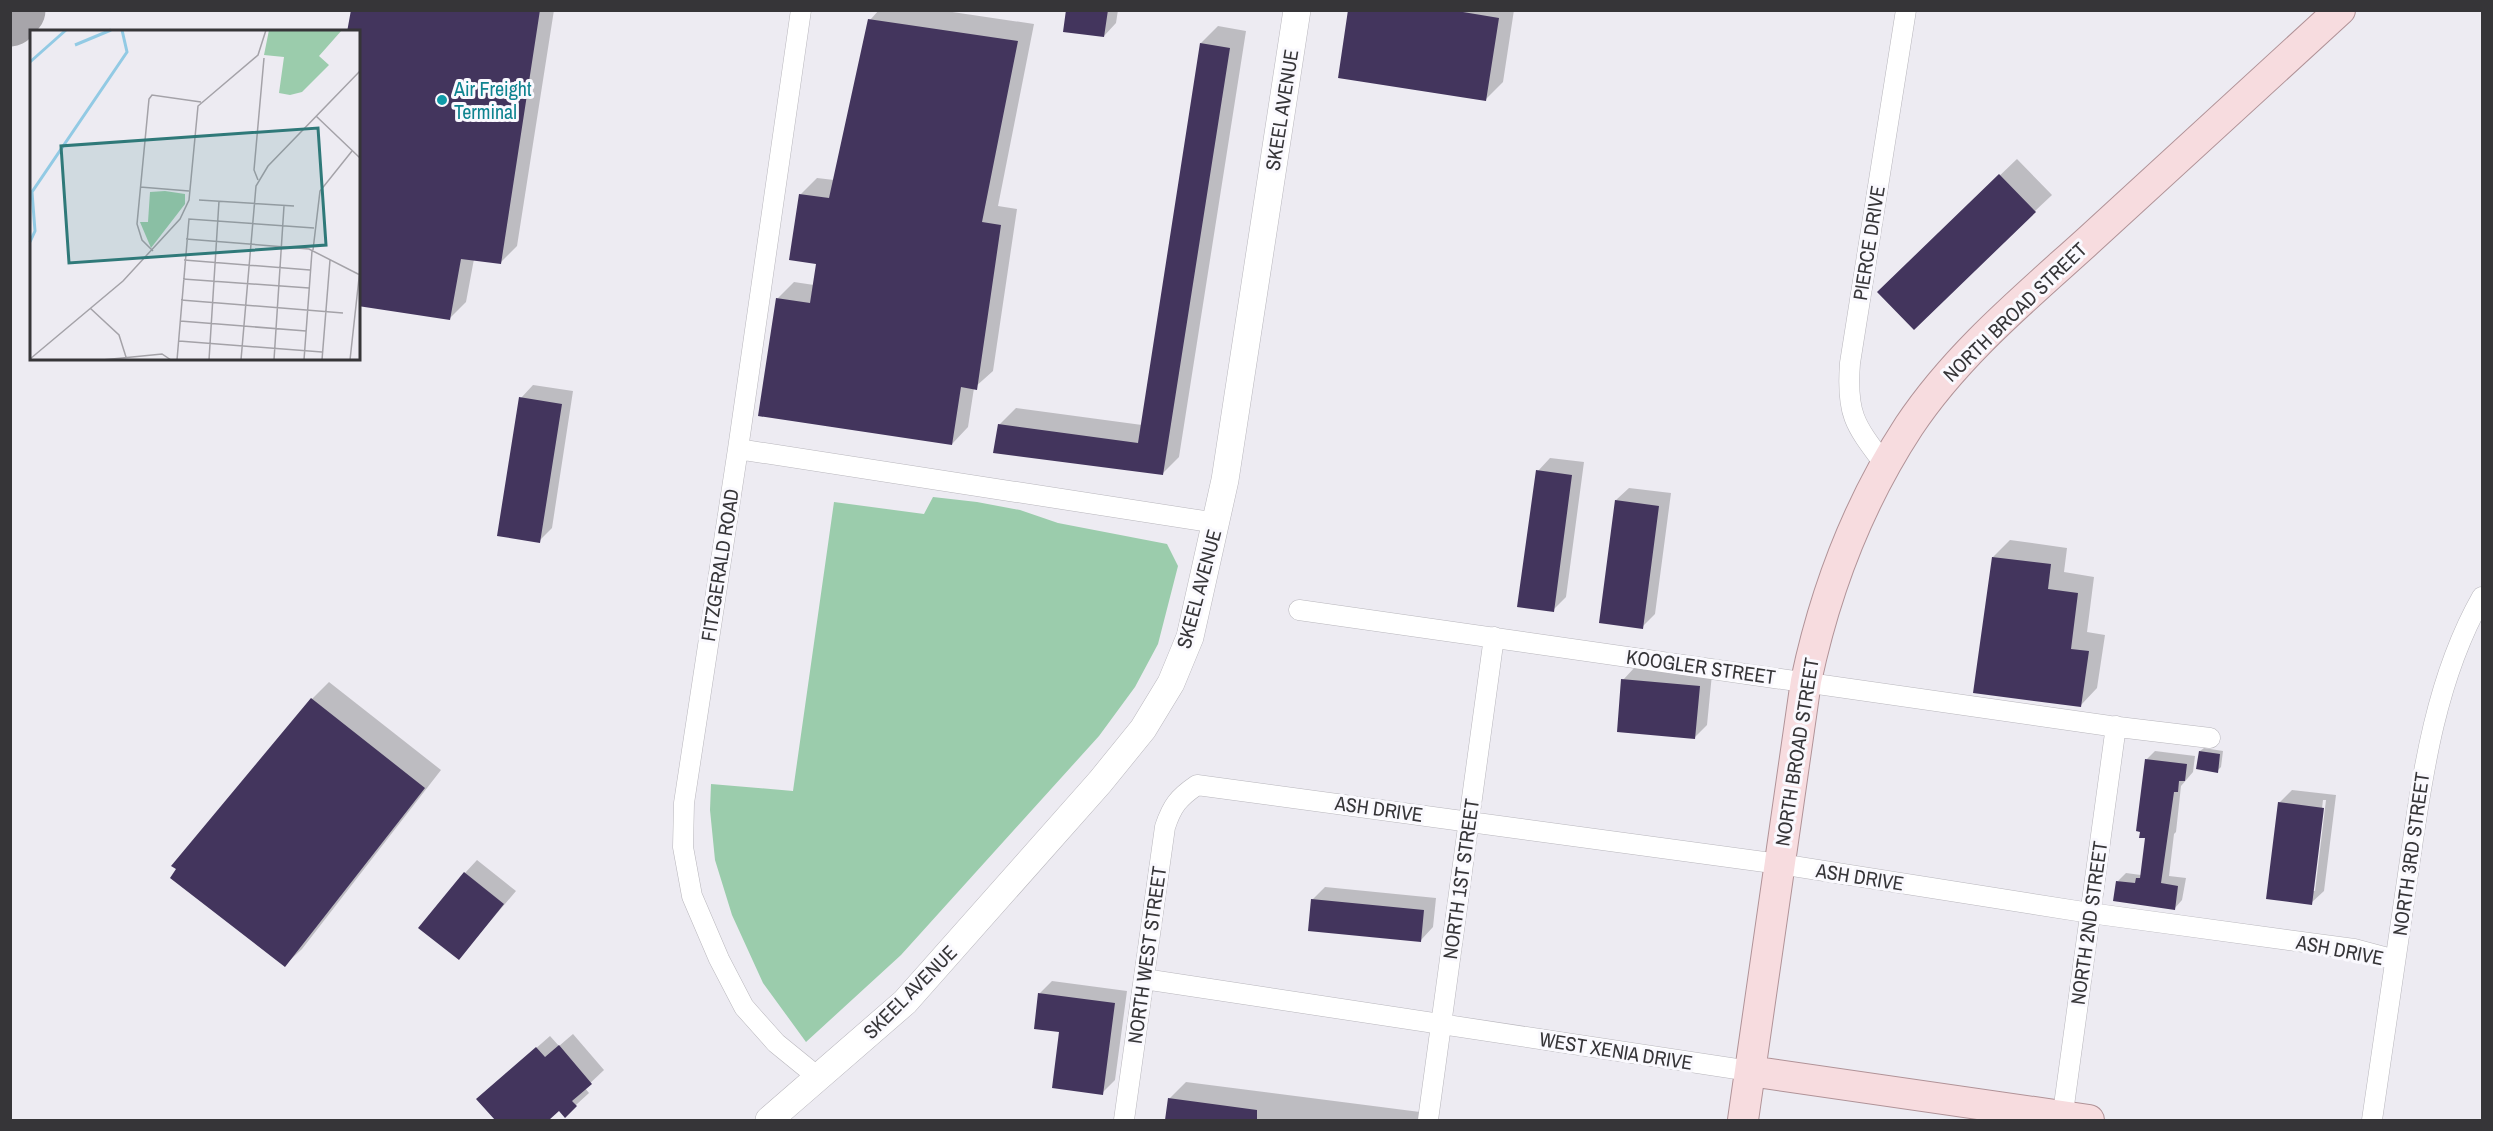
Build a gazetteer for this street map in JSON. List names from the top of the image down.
{
  "streets": {
    "main road": ["NORTH BROAD STREET", "WEST XENIA DRIVE"],
    "street": [
      "SKEEL AVENUE",
      "PIERCE DRIVE",
      "FITZGERALD ROAD",
      "KOOGLER STREET",
      "ASH DRIVE",
      "NORTH 3RD STREET",
      "NORTH 1ST STREET",
      "NORTH 2ND STREET",
      "NORTH WEST STREET"
    ]
  },
  "crossings": [
    ["SKEEL AVENUE", "FITZGERALD ROAD"],
    ["PIERCE DRIVE", "NORTH BROAD STREET"],
    ["NORTH BROAD STREET", "KOOGLER STREET"],
    ["NORTH BROAD STREET", "ASH DRIVE"],
    ["NORTH BROAD STREET", "WEST XENIA DRIVE"],
    ["KOOGLER STREET", "NORTH 1ST STREET"],
    ["KOOGLER STREET", "NORTH 2ND STREET"],
    ["ASH DRIVE", "NORTH 3RD STREET"],
    ["ASH DRIVE", "NORTH 1ST STREET"],
    ["ASH DRIVE", "NORTH 2ND STREET"],
    ["ASH DRIVE", "NORTH WEST STREET"],
    ["NORTH 1ST STREET", "WEST XENIA DRIVE"],
    ["NORTH 2ND STREET", "WEST XENIA DRIVE"],
    ["NORTH WEST STREET", "WEST XENIA DRIVE"]
  ],
  "places": ["Air Freight Terminal"]
}
